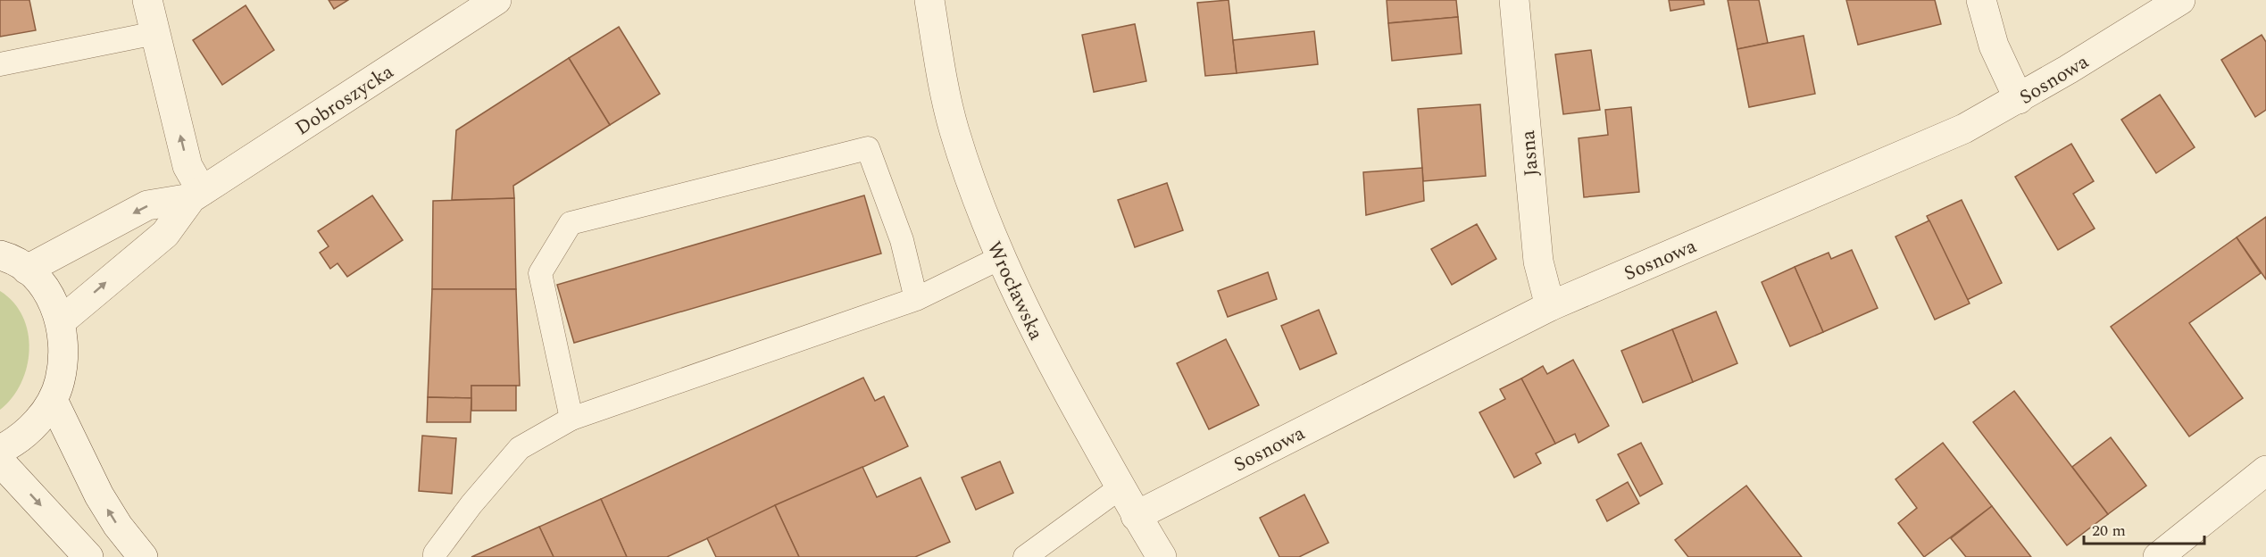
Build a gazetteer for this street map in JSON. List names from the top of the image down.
{
  "streets": {
    "street": [
      "Sosnowa",
      "Dobroszycka",
      "Jasna",
      "Wrocławska"
    ]
  },
  "crossings": [
    ["Sosnowa", "Jasna"],
    ["Sosnowa", "Wrocławska"]
  ],
  "scale_bar": "20 m"
}
